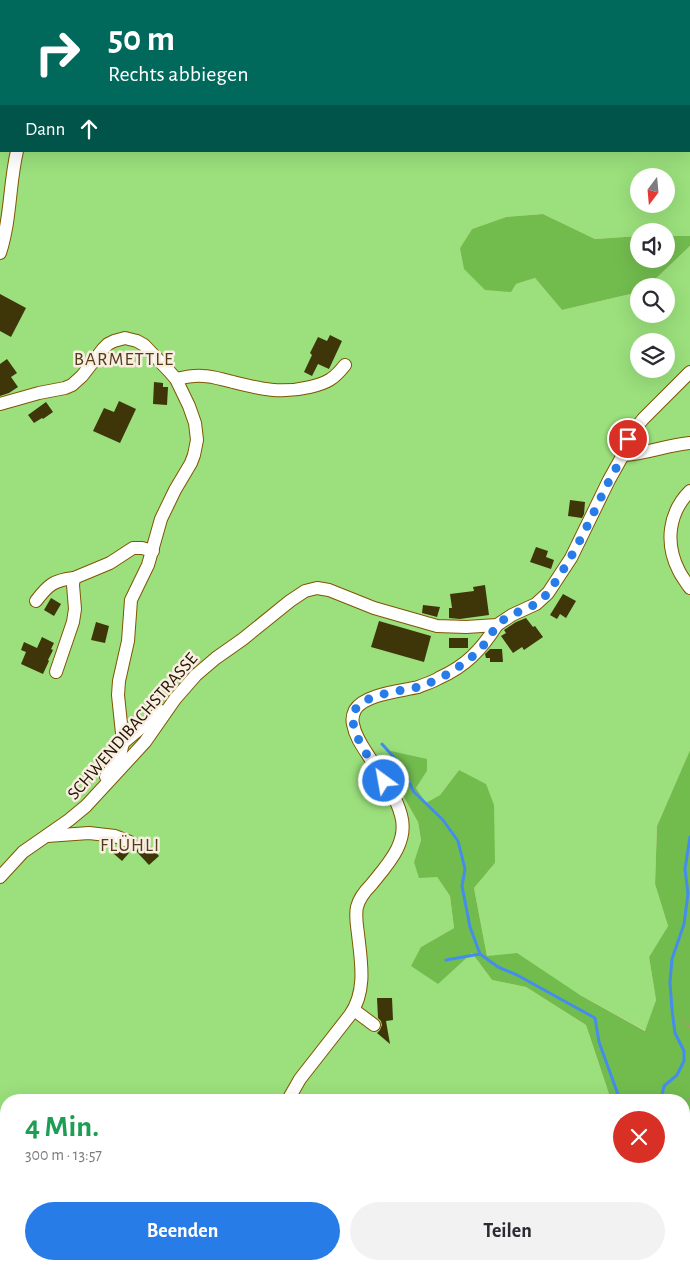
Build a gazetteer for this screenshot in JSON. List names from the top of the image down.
{
  "streets": {
    "street": ["SCHWENDIBACHSTRASSE"]
  },
  "districts": ["BARMETTLE", "FLÜHLI"],
  "north": "bottom",
  "page": {
    "turn": ["50 m", "Rechts abbiegen"],
    "then": "Dann",
    "heading": ["4 Min.", "300 m · 13:57"],
    "buttons": ["Beenden", "Teilen"]
  }
}
